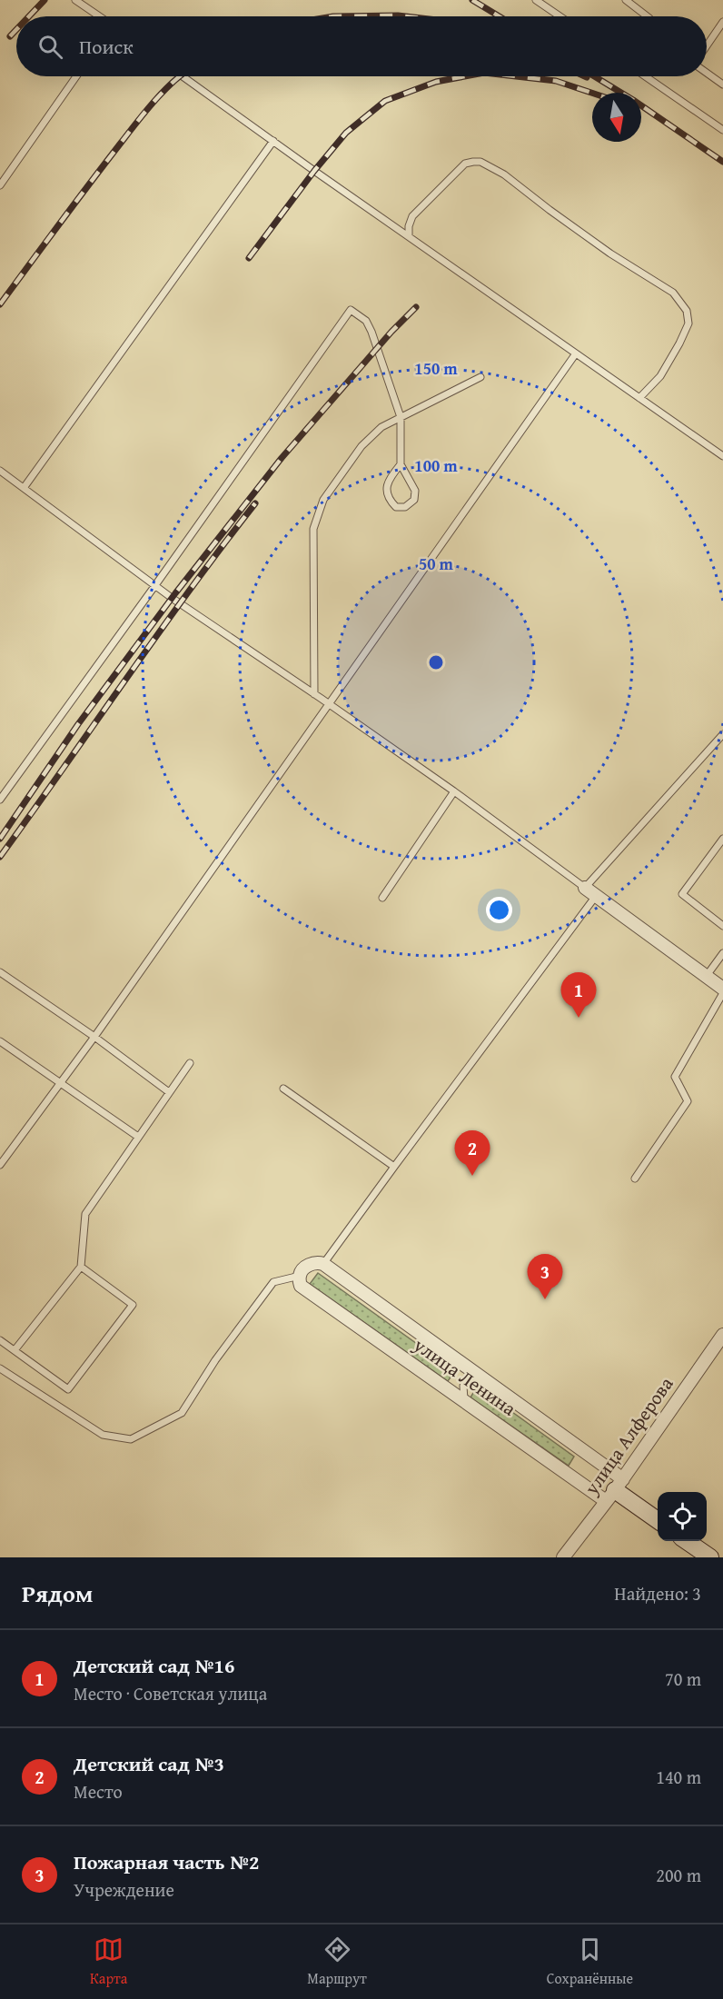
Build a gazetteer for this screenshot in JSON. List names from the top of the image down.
{
  "streets": {
    "street": ["улица Ленина", "улица Алферова"]
  },
  "crossings": [
    ["улица Ленина", "улица Алферова"]
  ],
  "north": "bottom",
  "page": {
    "search": "Поиск",
    "pins": ["1", "2", "3"],
    "heading": ["Рядом", "Найдено: 3"],
    "list": [
      {
        "mark": "1",
        "name": "Детский сад №16",
        "note": "Место · Советская улица",
        "value": "70 m"
      },
      {
        "mark": "2",
        "name": "Детский сад №3",
        "note": "Место",
        "value": "140 m"
      },
      {
        "mark": "3",
        "name": "Пожарная часть №2",
        "note": "Учреждение",
        "value": "200 m"
      }
    ],
    "nav": ["Карта", "Маршрут", "Сохранённые"]
  },
  "rings": ["150 m", "100 m", "50 m"]
}
